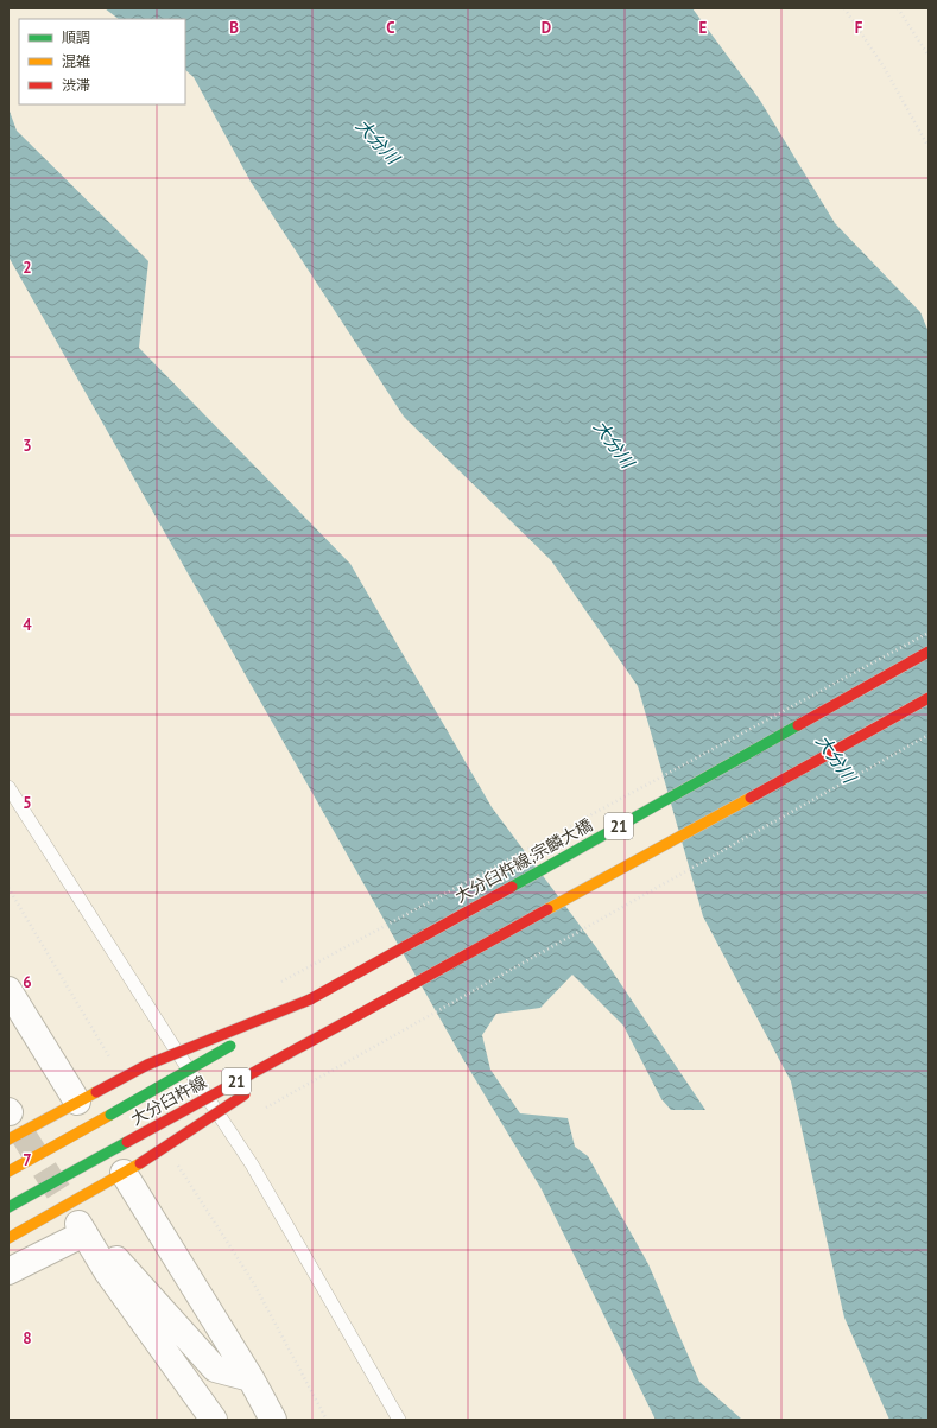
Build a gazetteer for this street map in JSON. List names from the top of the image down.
{
  "streets": {
    "main road": ["21", "大分臼杵線;宗麟大橋", "大分臼杵線"]
  },
  "crossings": [
    ["21", "大分臼杵線"],
    ["大分臼杵線;宗麟大橋", "大分臼杵線"]
  ],
  "water": ["大分川"],
  "legend": ["順調", "混雑", "渋滞"],
  "grid": {
    "columns": [
      "B",
      "C",
      "D",
      "E",
      "F"
    ],
    "rows": [
      "2",
      "3",
      "4",
      "5",
      "6",
      "7",
      "8"
    ]
  }
}
